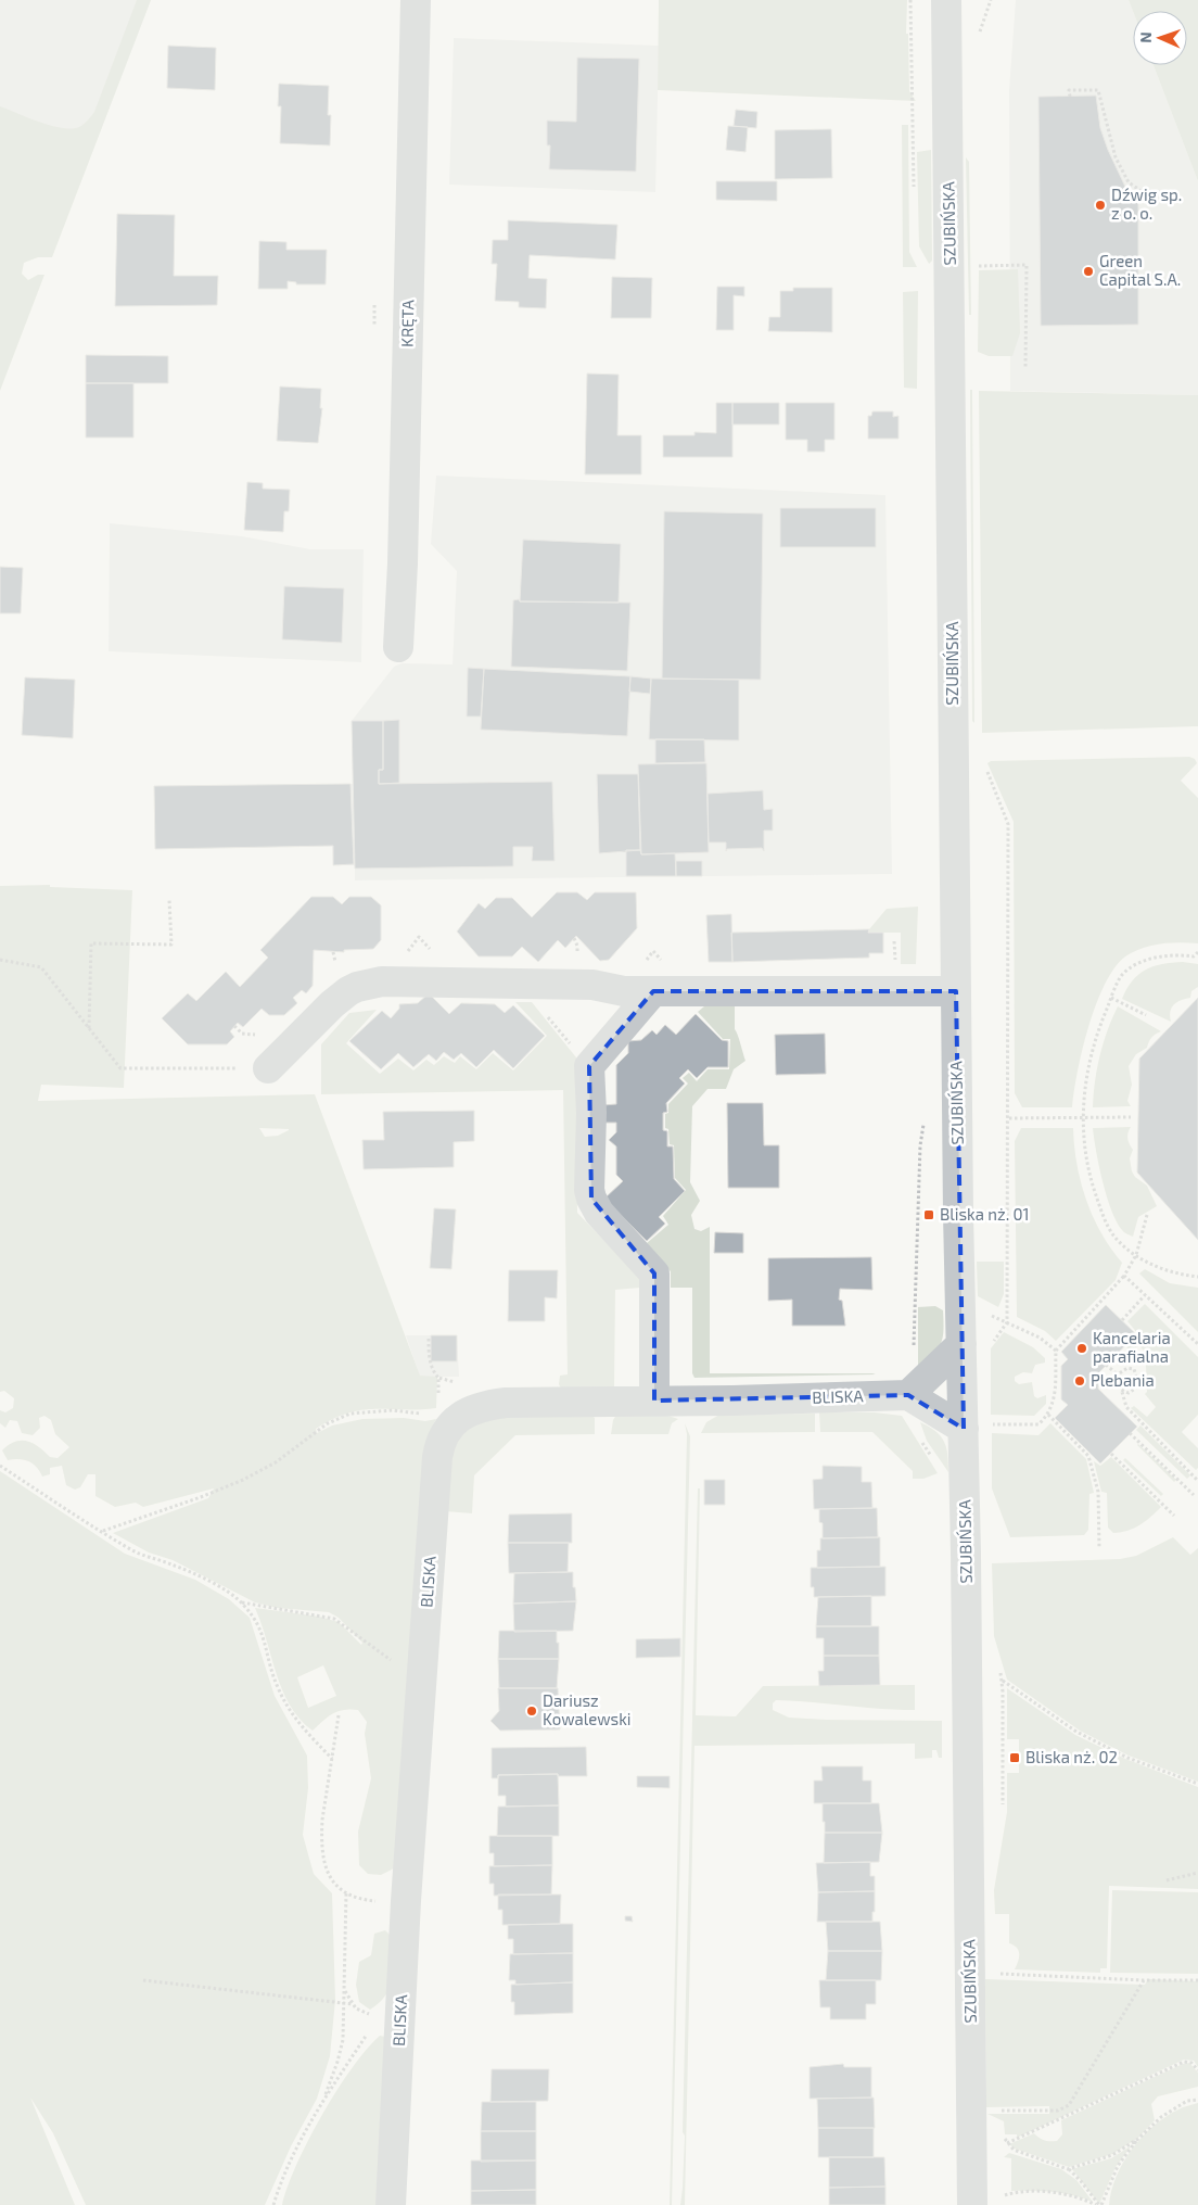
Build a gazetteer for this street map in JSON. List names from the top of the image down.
{
  "streets": {
    "street": ["SZUBIŃSKA", "KRĘTA", "BLISKA"]
  },
  "places": {
    "other": [
      "Dźwig sp. z o. o.",
      "Green Capital S.A.",
      "Kancelaria parafialna",
      "Plebania",
      "Dariusz Kowalewski"
    ],
    "transit": ["Bliska nż. 01", "Bliska nż. 02"]
  },
  "north": "left"
}
